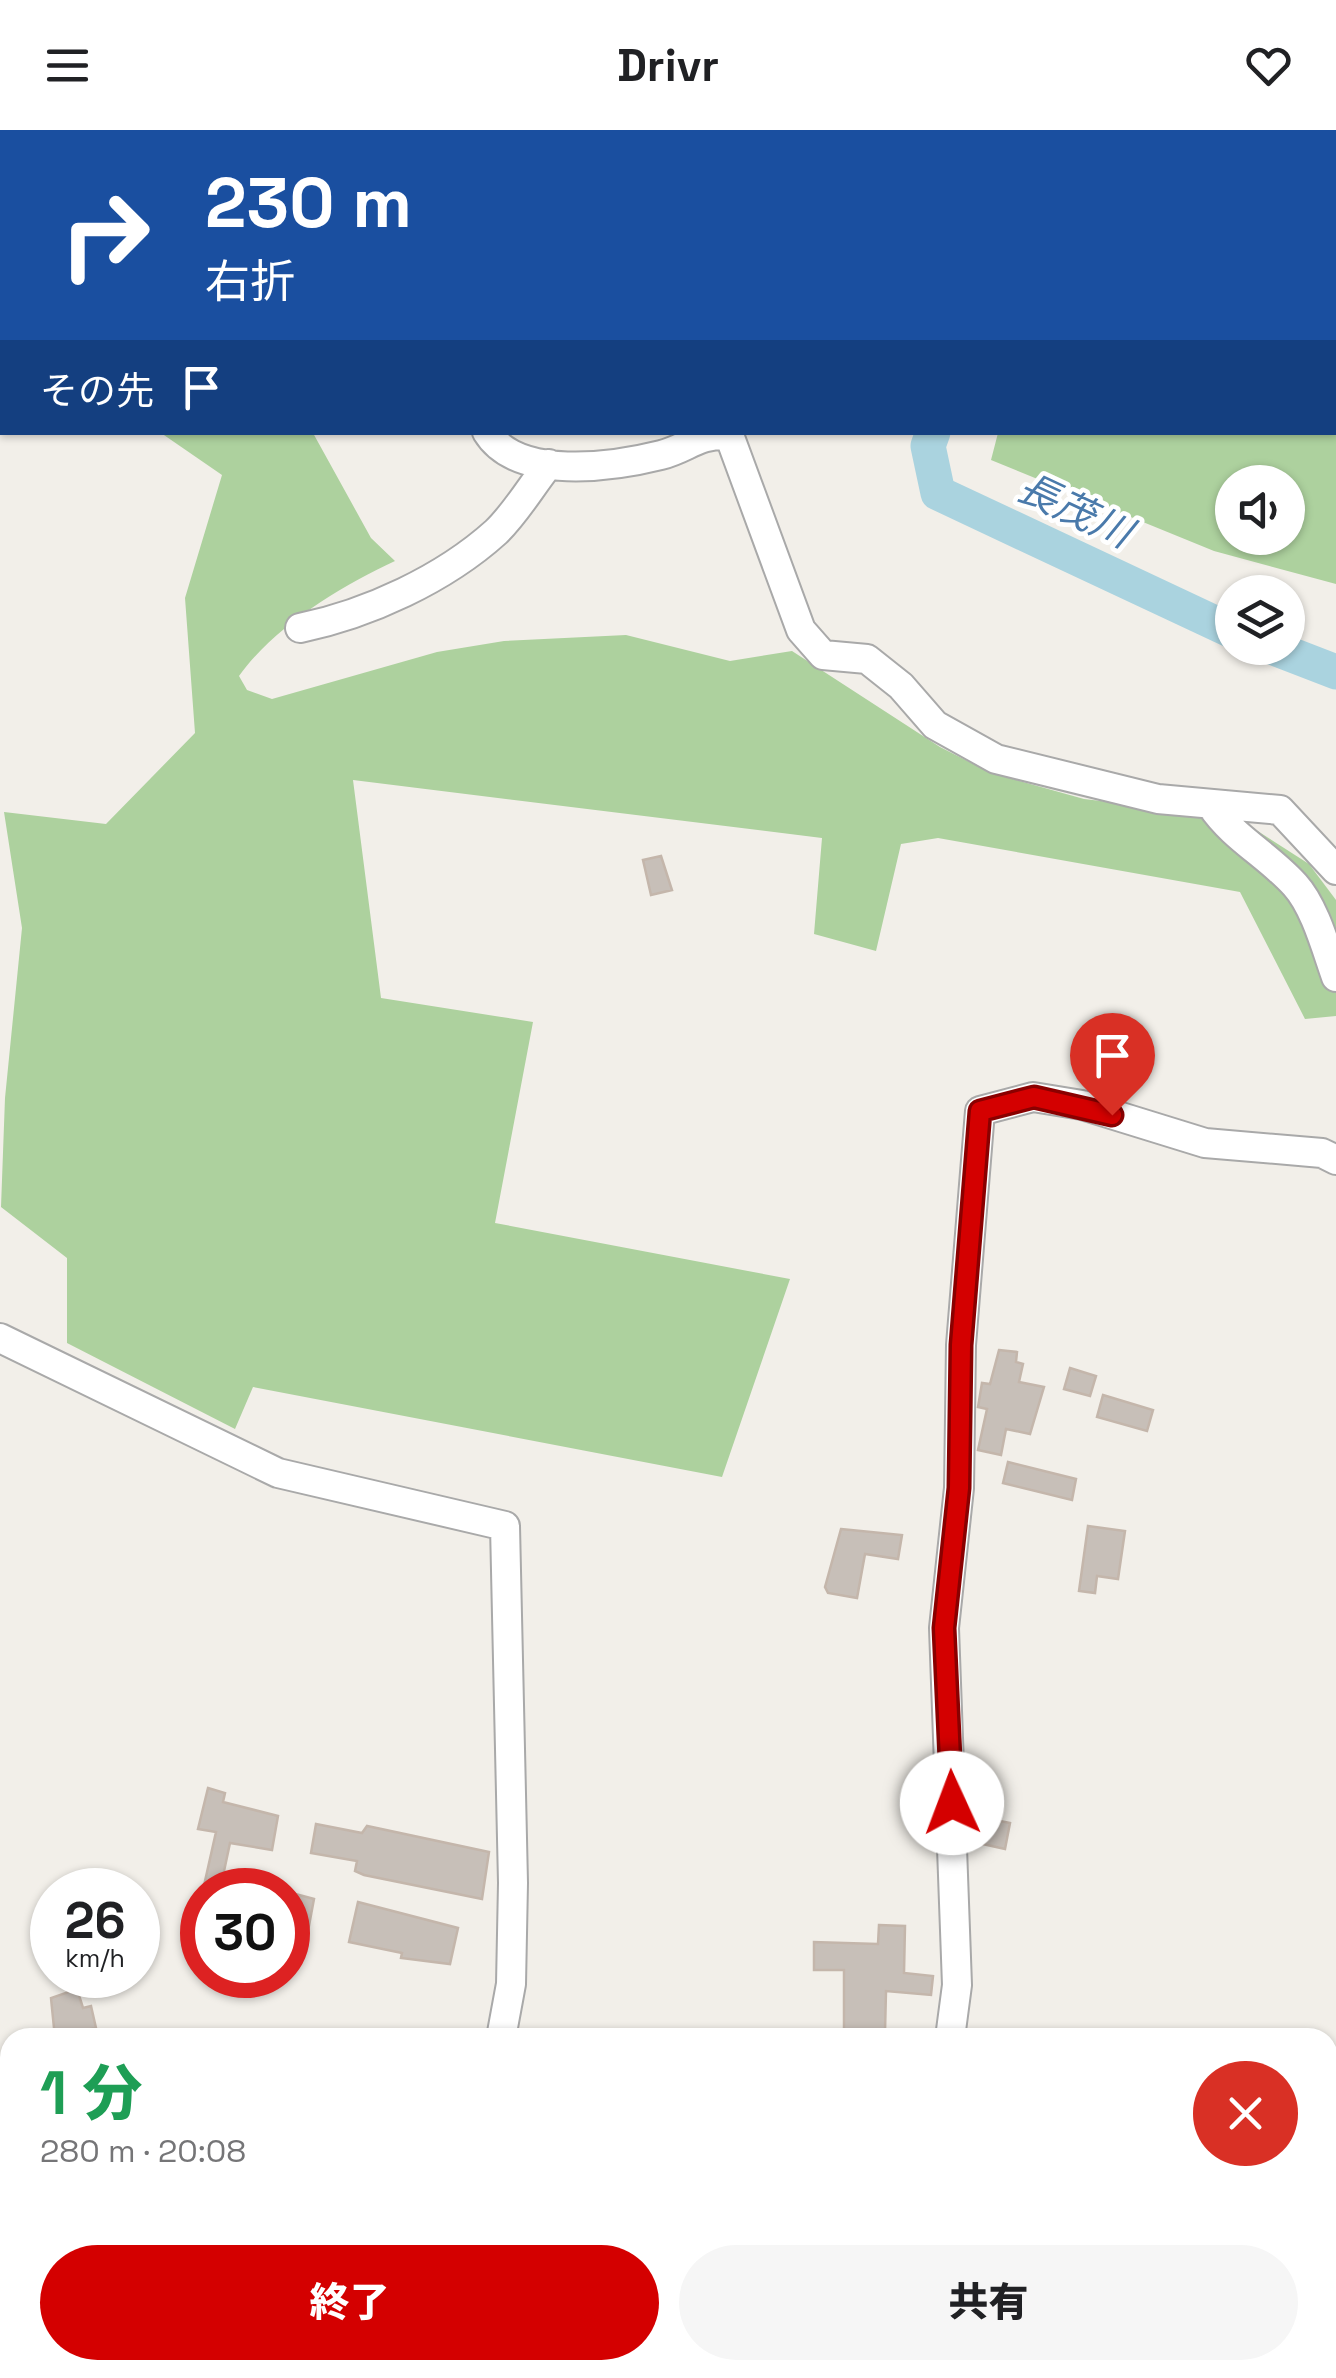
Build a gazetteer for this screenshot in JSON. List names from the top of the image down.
{
  "water": ["長茂川"],
  "page": {
    "header": "Drivr",
    "turn": ["230 m", "右折"],
    "then": "その先",
    "speed": "26 km/h",
    "limit": "30",
    "heading": ["1 分", "280 m · 20:08"],
    "buttons": ["終了", "共有"]
  }
}
